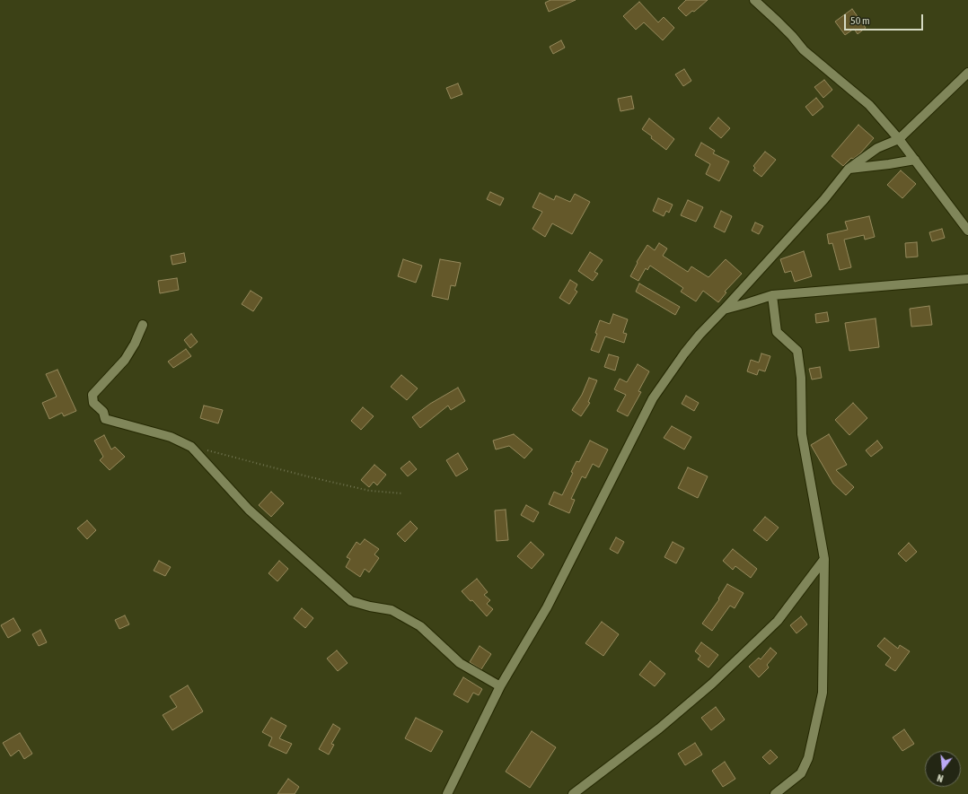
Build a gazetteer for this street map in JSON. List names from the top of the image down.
{
  "scale_bar": "50 m",
  "north": "bottom"
}
